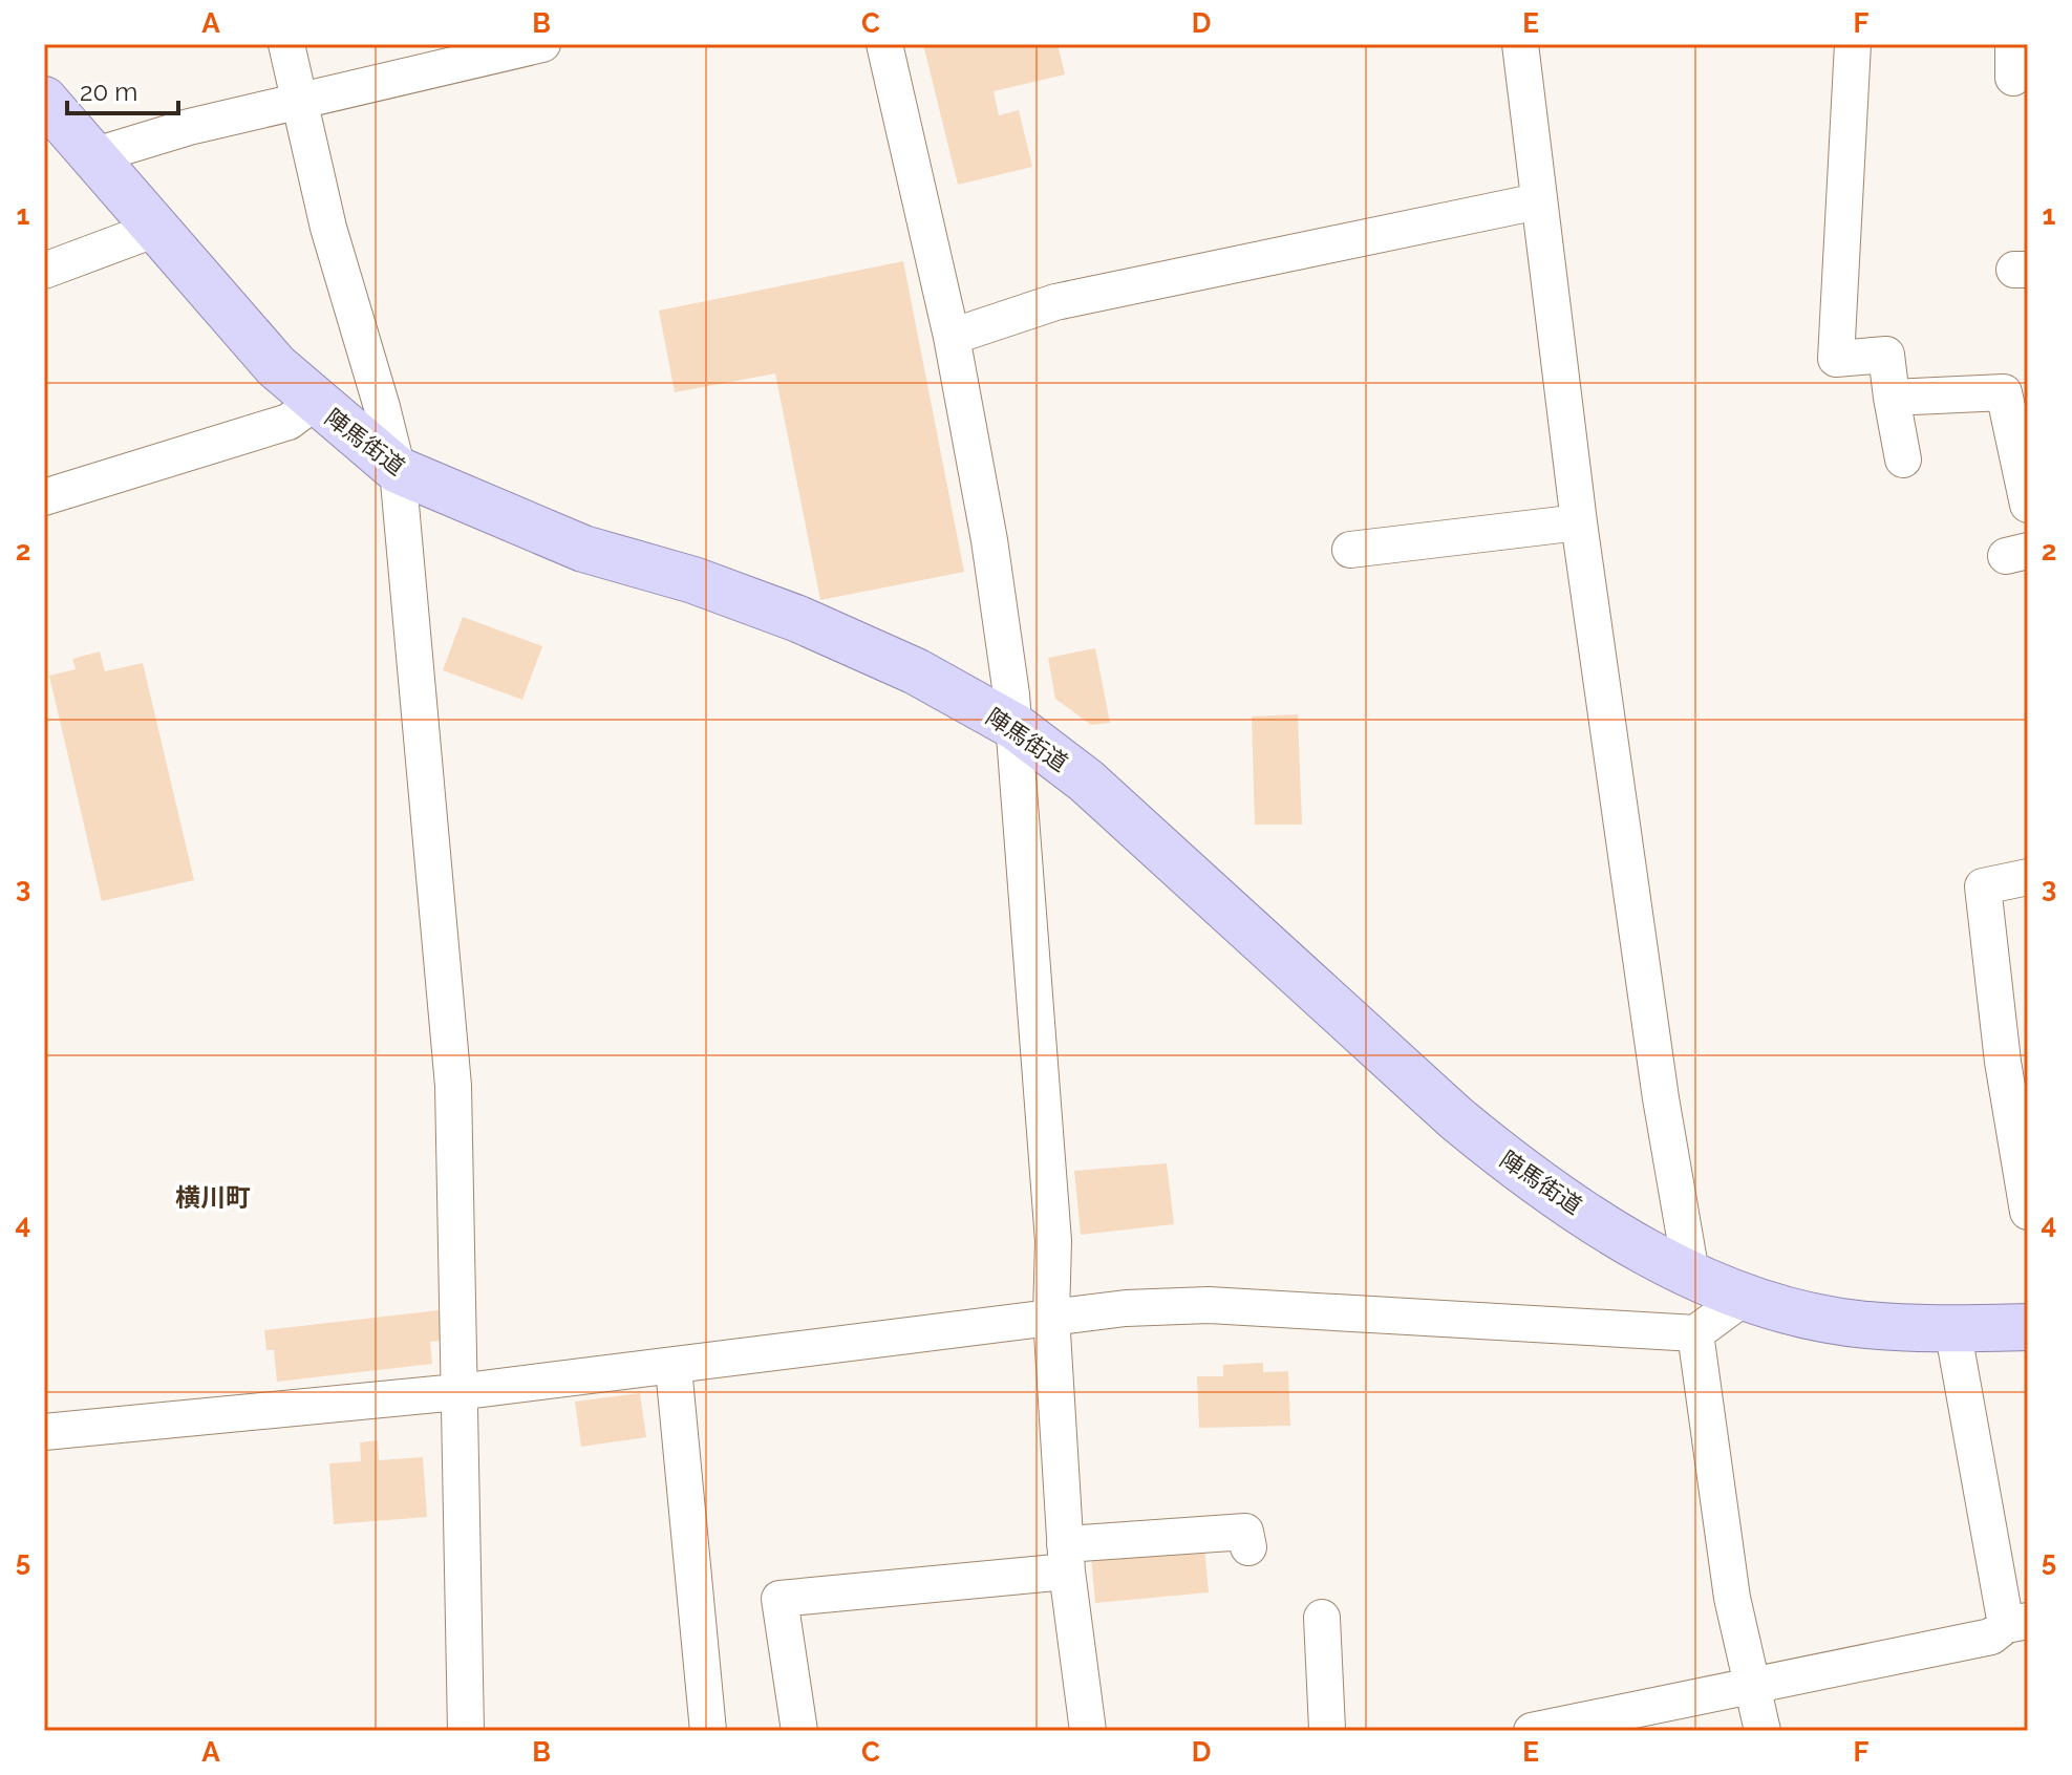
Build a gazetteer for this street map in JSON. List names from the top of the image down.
{
  "streets": {
    "main road": ["陣馬街道"]
  },
  "districts": ["横川町"],
  "scale_bar": "20 m",
  "grid": {
    "columns": [
      "A",
      "B",
      "C",
      "D",
      "E",
      "F"
    ],
    "rows": [
      "1",
      "2",
      "3",
      "4",
      "5"
    ]
  }
}
